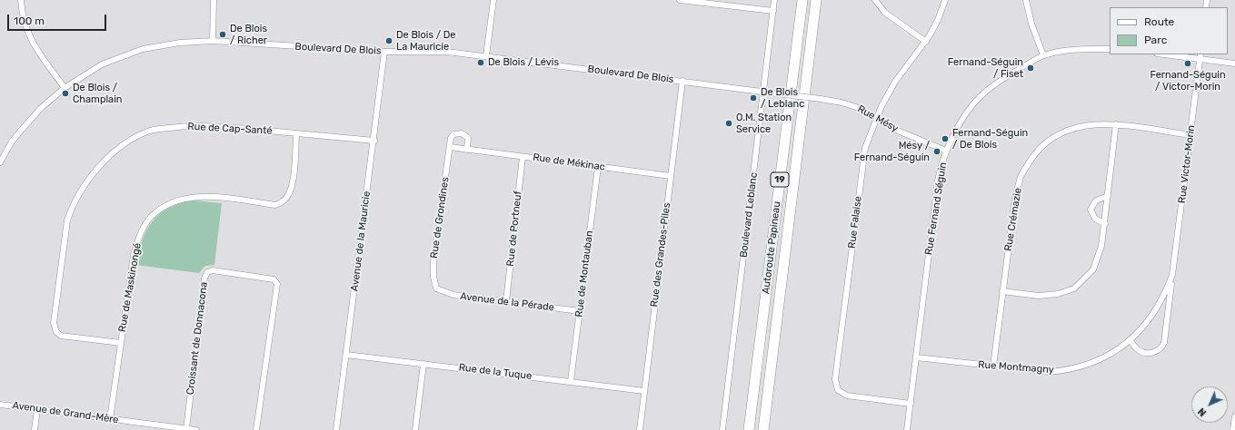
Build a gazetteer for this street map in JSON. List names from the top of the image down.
{
  "streets": {
    "highway": ["19", "Autoroute Papineau"],
    "street": [
      "Boulevard De Blois",
      "Rue Mésy",
      "Rue de Cap-Santé",
      "Rue de Mékinac",
      "Rue Victor-Morin",
      "Rue Fernand Séguin",
      "Boulevard Leblanc",
      "Rue de Grondines",
      "Rue Crémazie",
      "Rue Falaise",
      "Rue de Portneuf",
      "Avenue de la Mauricie",
      "Rue des Grandes-Piles",
      "Rue de Montauban",
      "Rue de Maskinongé",
      "Avenue de la Pérade",
      "Croissant de Donnacona",
      "Rue Montmagny",
      "Rue de la Tuque",
      "Avenue de Grand-Mère"
    ]
  },
  "crossings": [
    ["Boulevard De Blois", "Rue Mésy"],
    ["Boulevard De Blois", "Boulevard Leblanc"],
    ["Boulevard De Blois", "Avenue de la Mauricie"],
    ["Boulevard De Blois", "Rue des Grandes-Piles"],
    ["Rue Mésy", "Rue Fernand Séguin"],
    ["Rue Mésy", "Boulevard Leblanc"],
    ["Rue Mésy", "Rue Falaise"],
    ["Rue de Cap-Santé", "Avenue de la Mauricie"],
    ["Rue de Cap-Santé", "Rue de Maskinongé"],
    ["Rue de Mékinac", "Rue de Grondines"],
    ["Rue de Mékinac", "Rue de Portneuf"],
    ["Rue de Mékinac", "Rue des Grandes-Piles"],
    ["Rue de Mékinac", "Rue de Montauban"],
    ["Rue Victor-Morin", "Rue Crémazie"],
    ["Rue Victor-Morin", "Rue Montmagny"],
    ["Rue Fernand Séguin", "Rue Falaise"],
    ["Rue Fernand Séguin", "Rue Montmagny"],
    ["Rue de Grondines", "Avenue de la Pérade"],
    ["Rue Crémazie", "Rue Montmagny"],
    ["Rue de Portneuf", "Avenue de la Pérade"],
    ["Avenue de la Mauricie", "Rue de la Tuque"],
    ["Rue des Grandes-Piles", "Rue de la Tuque"],
    ["Rue de Montauban", "Avenue de la Pérade"],
    ["Rue de Montauban", "Rue de la Tuque"],
    ["Rue de Maskinongé", "Avenue de Grand-Mère"],
    ["Croissant de Donnacona", "Avenue de Grand-Mère"]
  ],
  "places": [
    "De Blois / Richer",
    "De Blois / De La Mauricie",
    "De Blois / Lévis",
    "Fernand-Séguin / Victor-Morin",
    "Fernand-Séguin / Fiset",
    "De Blois / Champlain",
    "De Blois / Leblanc",
    "O.M. Station Service",
    "Fernand-Séguin / De Blois",
    "Mésy / Fernand-Séguin"
  ],
  "legend": ["Route", "Parc"],
  "scale_bar": "100 m",
  "north": "bottom left"
}
